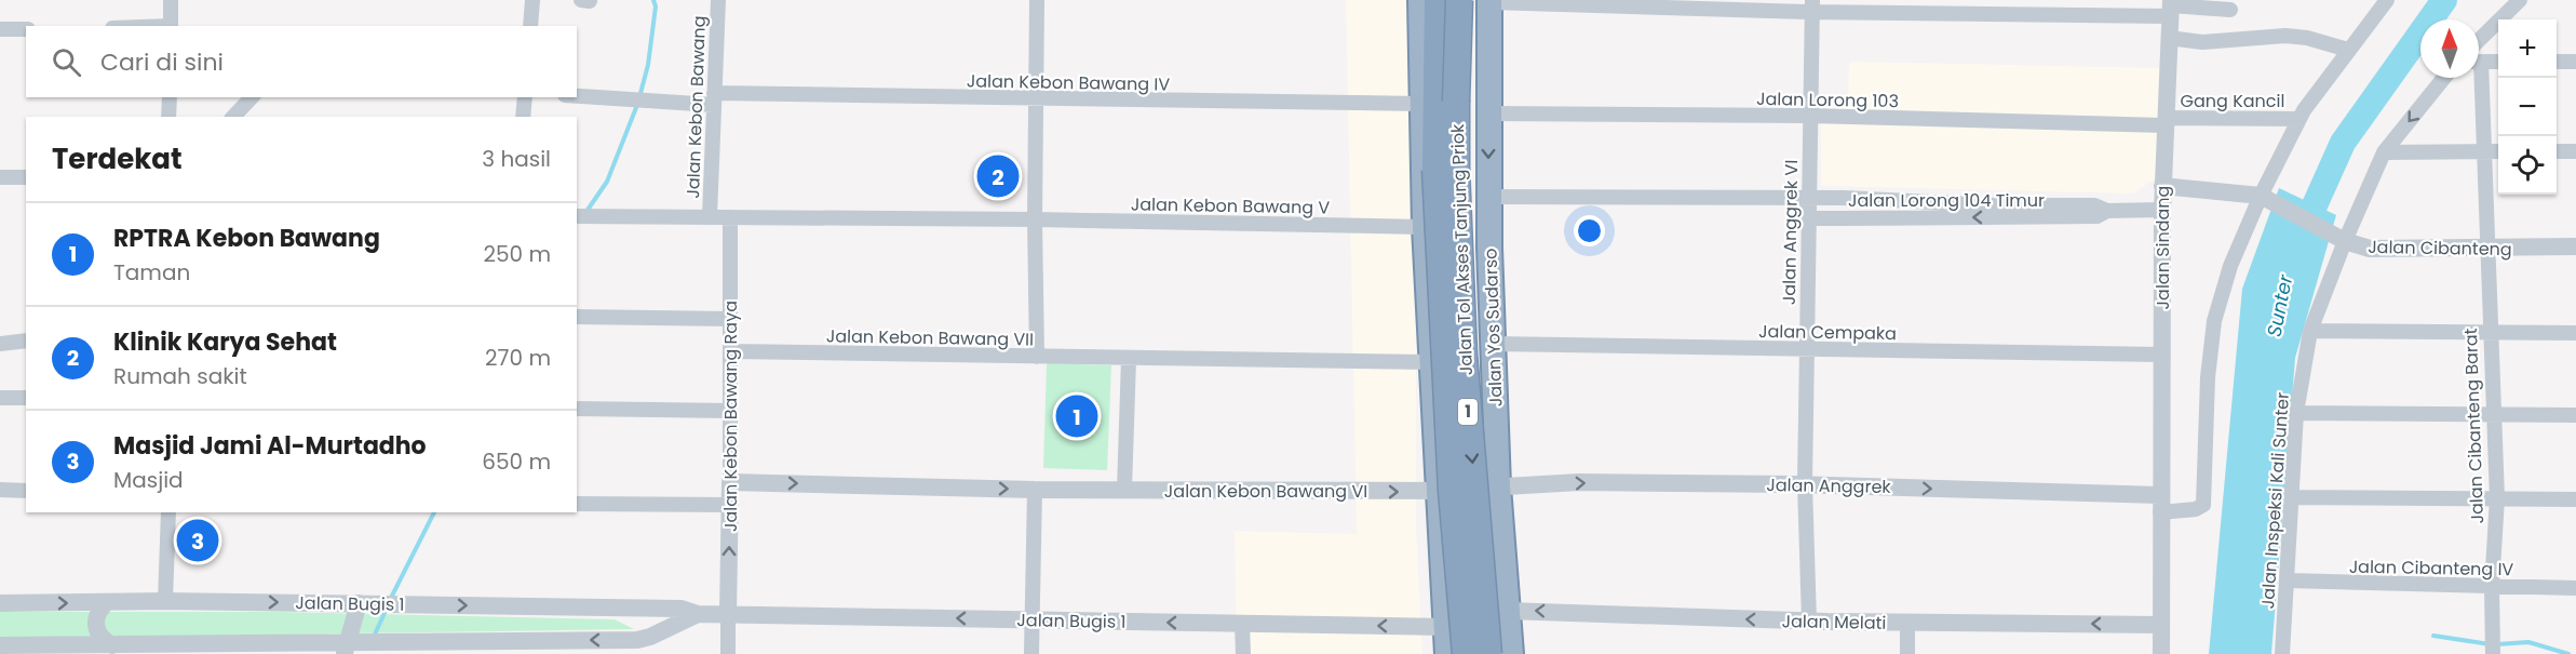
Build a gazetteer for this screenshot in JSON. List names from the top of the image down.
{
  "streets": {
    "highway": ["Jalan Tol Akses Tanjung Priok", "Jalan Yos Sudarso", "1"],
    "street": [
      "Jalan Kebon Bawang IV",
      "Jalan Lorong 103",
      "Gang Kancil",
      "Jalan Kebon Bawang",
      "Jalan Lorong 104 Timur",
      "Jalan Kebon Bawang V",
      "Jalan Anggrek VI",
      "Jalan Sindang",
      "Jalan Cibanteng",
      "Jalan Cempaka",
      "Jalan Kebon Bawang VII",
      "Jalan Kebon Bawang Raya",
      "Jalan Cibanteng Barat",
      "Jalan Anggrek",
      "Jalan Kebon Bawang VI",
      "Jalan Inspeksi Kali Sunter",
      "Jalan Cibanteng IV",
      "Jalan Bugis 1",
      "Jalan Melati"
    ]
  },
  "crossings": [
    ["Jalan Kebon Bawang IV", "Jalan Kebon Bawang"],
    ["Jalan Kebon Bawang IV", "1"],
    ["Jalan Lorong 103", "Gang Kancil"],
    ["Jalan Lorong 103", "Jalan Anggrek VI"],
    ["Jalan Lorong 103", "Jalan Sindang"],
    ["Jalan Lorong 103", "Jalan Yos Sudarso"],
    ["Gang Kancil", "Jalan Sindang"],
    ["Jalan Kebon Bawang", "Jalan Kebon Bawang V"],
    ["Jalan Lorong 104 Timur", "Jalan Anggrek VI"],
    ["Jalan Lorong 104 Timur", "Jalan Sindang"],
    ["Jalan Lorong 104 Timur", "Jalan Yos Sudarso"],
    ["Jalan Kebon Bawang V", "1"],
    ["Jalan Kebon Bawang V", "Jalan Kebon Bawang Raya"],
    ["Jalan Anggrek VI", "Jalan Cempaka"],
    ["Jalan Anggrek VI", "Jalan Anggrek"],
    ["Jalan Anggrek VI", "Jalan Melati"],
    ["Jalan Sindang", "Jalan Cibanteng"],
    ["Jalan Sindang", "Jalan Cempaka"],
    ["Jalan Sindang", "Jalan Anggrek"],
    ["Jalan Sindang", "Jalan Melati"],
    ["Jalan Cibanteng", "Jalan Cibanteng Barat"],
    ["Jalan Cibanteng", "Jalan Inspeksi Kali Sunter"],
    ["Jalan Yos Sudarso", "Jalan Cempaka"],
    ["Jalan Yos Sudarso", "Jalan Anggrek"],
    ["Jalan Yos Sudarso", "Jalan Kebon Bawang VI"],
    ["Jalan Yos Sudarso", "Jalan Melati"],
    ["Jalan Kebon Bawang VII", "1"],
    ["Jalan Kebon Bawang VII", "Jalan Kebon Bawang Raya"],
    ["1", "Jalan Kebon Bawang VI"],
    ["1", "Jalan Bugis 1"],
    ["Jalan Kebon Bawang Raya", "Jalan Kebon Bawang VI"],
    ["Jalan Kebon Bawang Raya", "Jalan Bugis 1"],
    ["Jalan Cibanteng Barat", "Jalan Cibanteng IV"],
    ["Jalan Anggrek", "Jalan Kebon Bawang VI"],
    ["Jalan Inspeksi Kali Sunter", "Jalan Cibanteng IV"]
  ],
  "one_way": ["Jalan Anggrek", "Jalan Kebon Bawang VI", "Jalan Melati"],
  "water": ["Sunter"],
  "north": "top",
  "page": {
    "map_buttons": ["+", "−"],
    "search": "Cari di sini",
    "heading": ["Terdekat", "3 hasil"],
    "pins": ["2", "1", "3"],
    "list": [
      {
        "mark": "1",
        "name": "RPTRA Kebon Bawang",
        "note": "Taman",
        "value": "250 m"
      },
      {
        "mark": "2",
        "name": "Klinik Karya Sehat",
        "note": "Rumah sakit",
        "value": "270 m"
      },
      {
        "mark": "3",
        "name": "Masjid Jami Al-Murtadho",
        "note": "Masjid",
        "value": "650 m"
      }
    ]
  }
}
